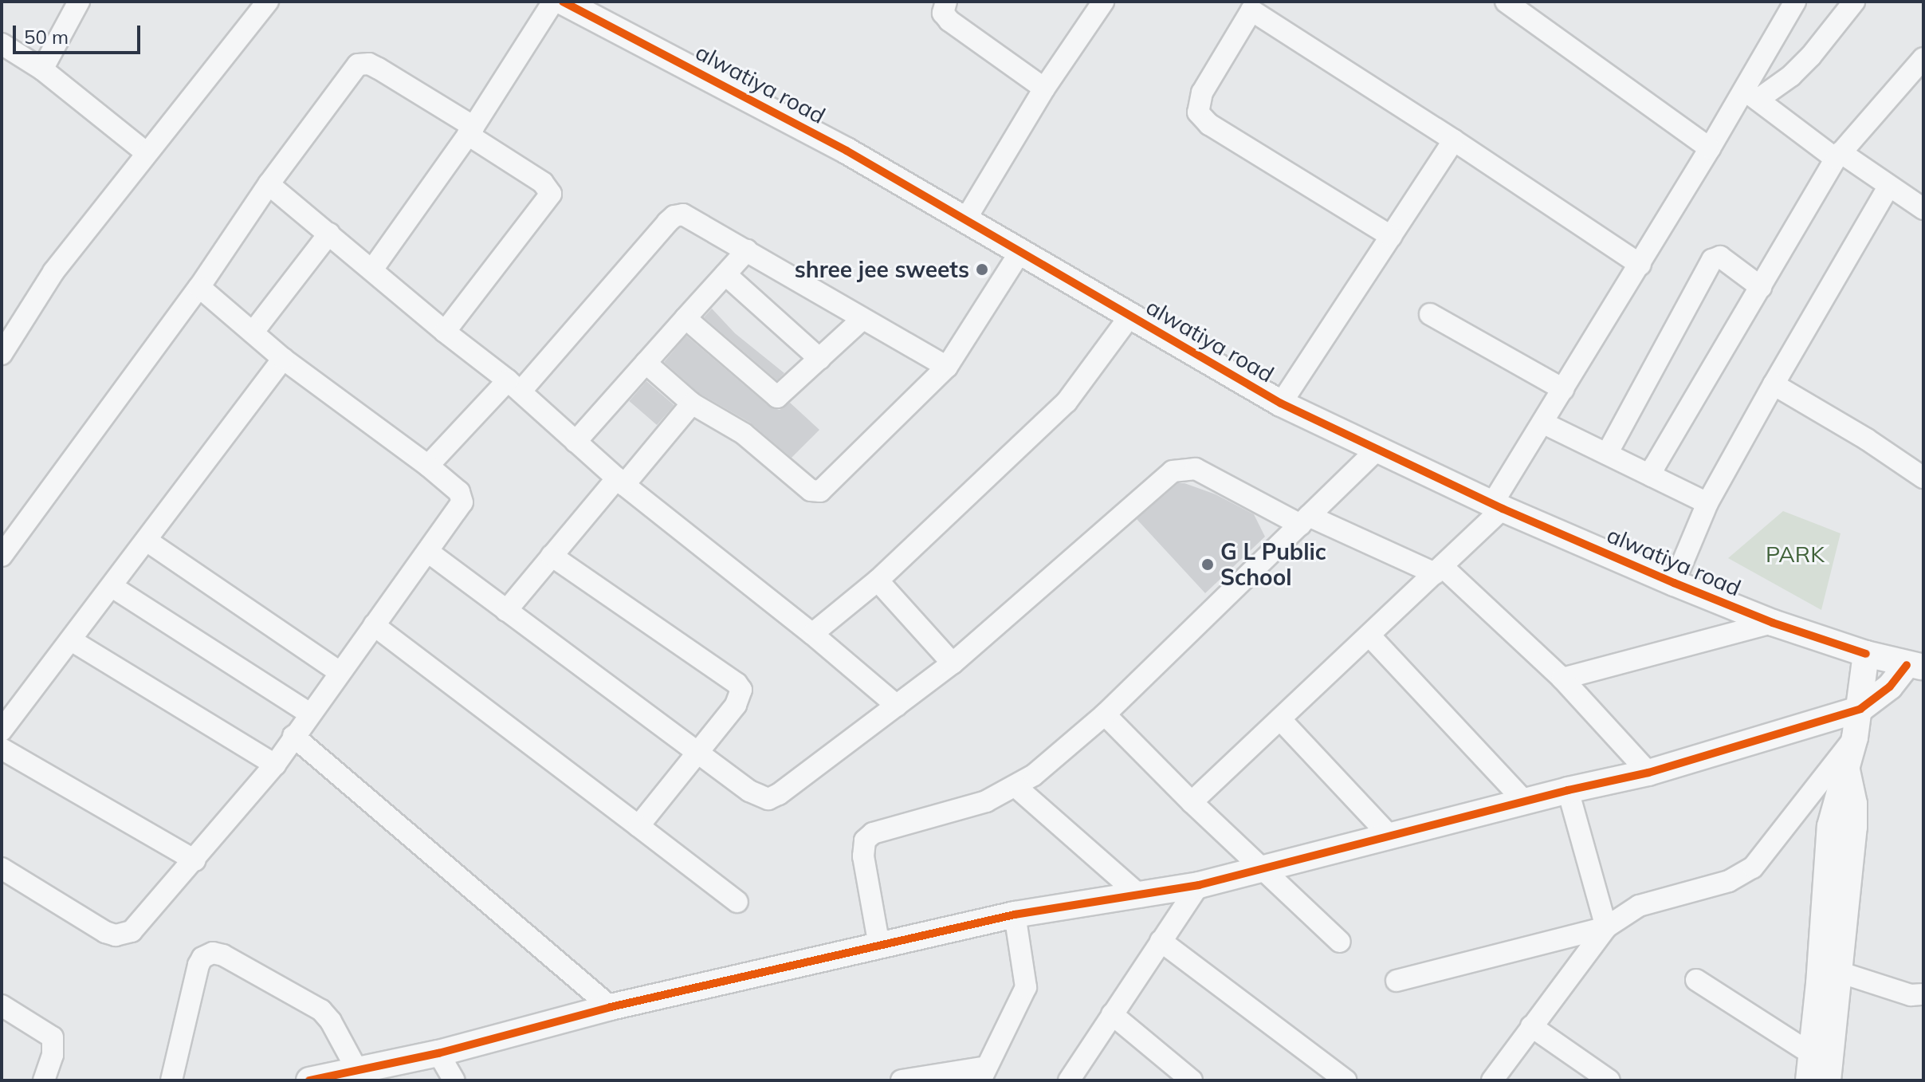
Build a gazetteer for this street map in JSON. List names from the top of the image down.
{
  "streets": {
    "street": ["alwatiya road"]
  },
  "parks": ["PARK"],
  "places": ["shree jee sweets", "G L Public School"],
  "scale_bar": "50 m"
}
